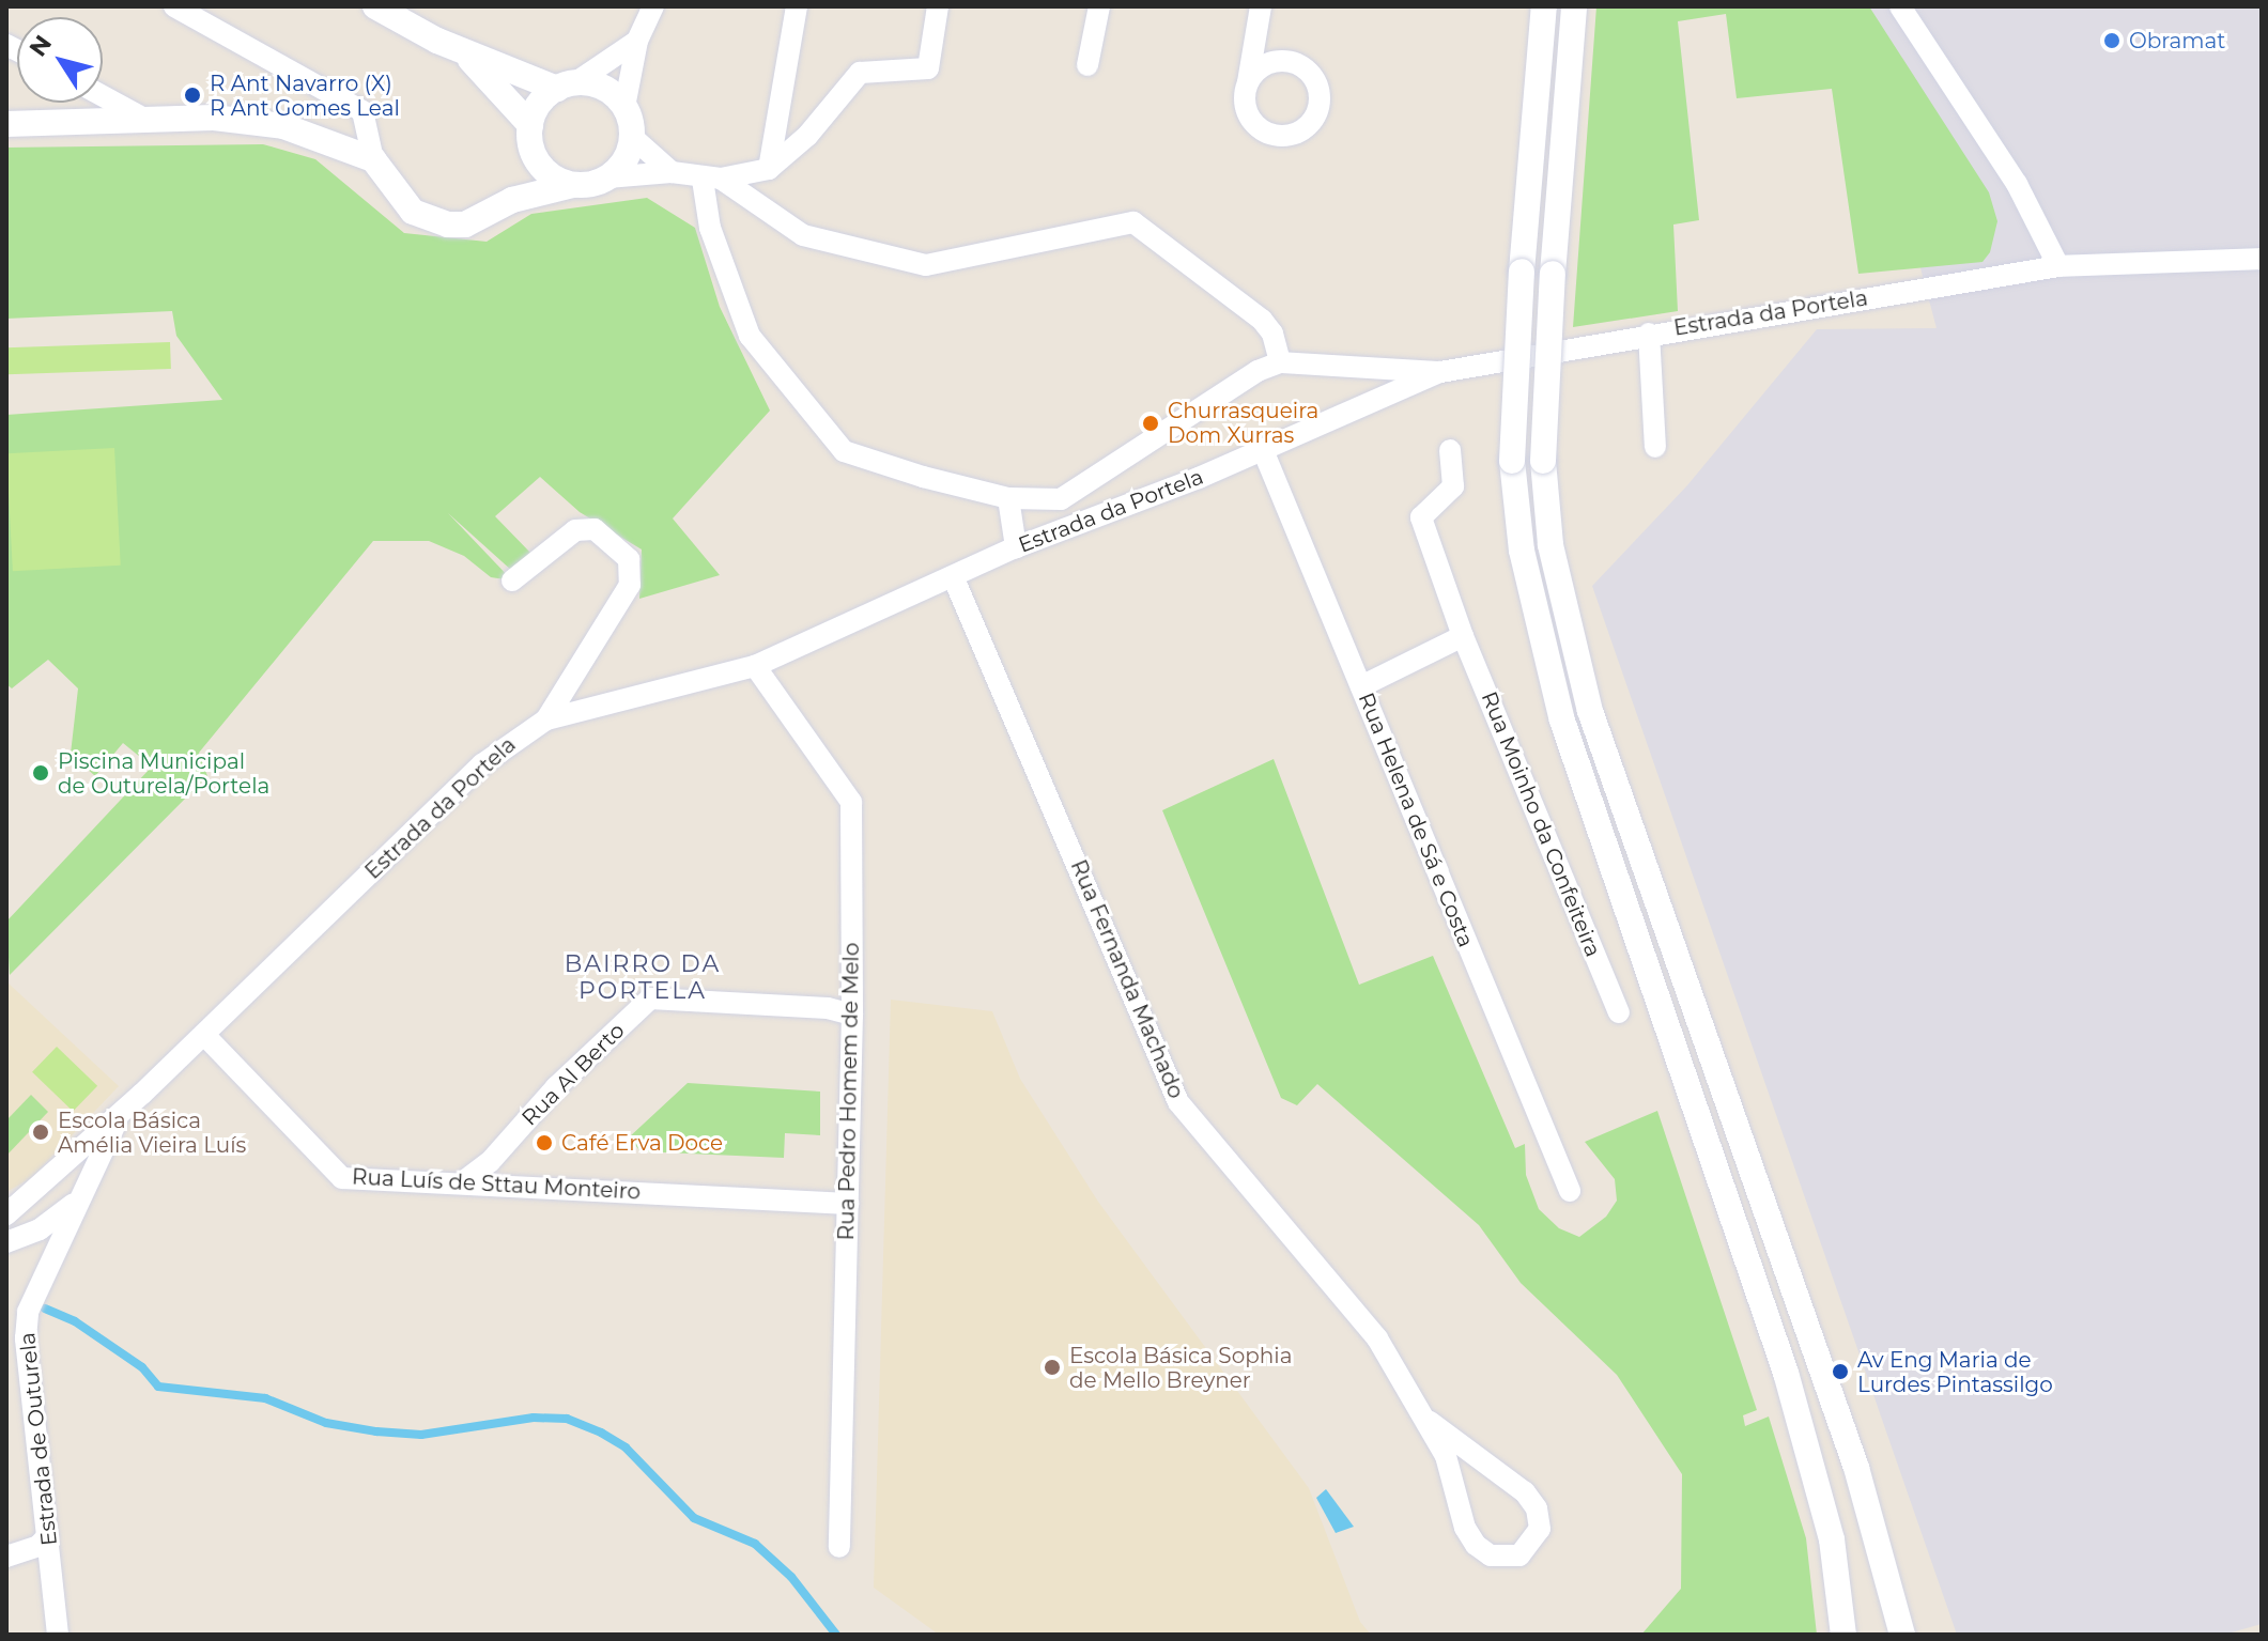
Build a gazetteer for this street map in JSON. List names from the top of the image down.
{
  "streets": {
    "street": [
      "Estrada da Portela",
      "Rua Helena de Sá e Costa",
      "Rua Moinho da Confeiteira",
      "Rua Fernanda Machado",
      "Rua Al Berto",
      "Rua Pedro Homem de Melo",
      "Rua Luís de Sttau Monteiro",
      "Estrada de Outurela"
    ]
  },
  "crossings": [
    ["Estrada da Portela", "Rua Helena de Sá e Costa"],
    ["Estrada da Portela", "Rua Fernanda Machado"],
    ["Estrada da Portela", "Rua Pedro Homem de Melo"],
    ["Estrada da Portela", "Rua Luís de Sttau Monteiro"],
    ["Estrada da Portela", "Estrada de Outurela"],
    ["Rua Al Berto", "Rua Pedro Homem de Melo"],
    ["Rua Al Berto", "Rua Luís de Sttau Monteiro"],
    ["Rua Pedro Homem de Melo", "Rua Luís de Sttau Monteiro"]
  ],
  "districts": ["BAIRRO DA PORTELA"],
  "places": [
    "Obramat",
    "R Ant Navarro (X) R Ant Gomes Leal",
    "Churrasqueira Dom Xurras",
    "Piscina Municipal de Outurela/Portela",
    "Escola Básica Amélia Vieira Luís",
    "Café Erva Doce",
    "Escola Básica Sophia de Mello Breyner",
    "Av Eng Maria de Lurdes Pintassilgo"
  ],
  "north": "top left"
}
